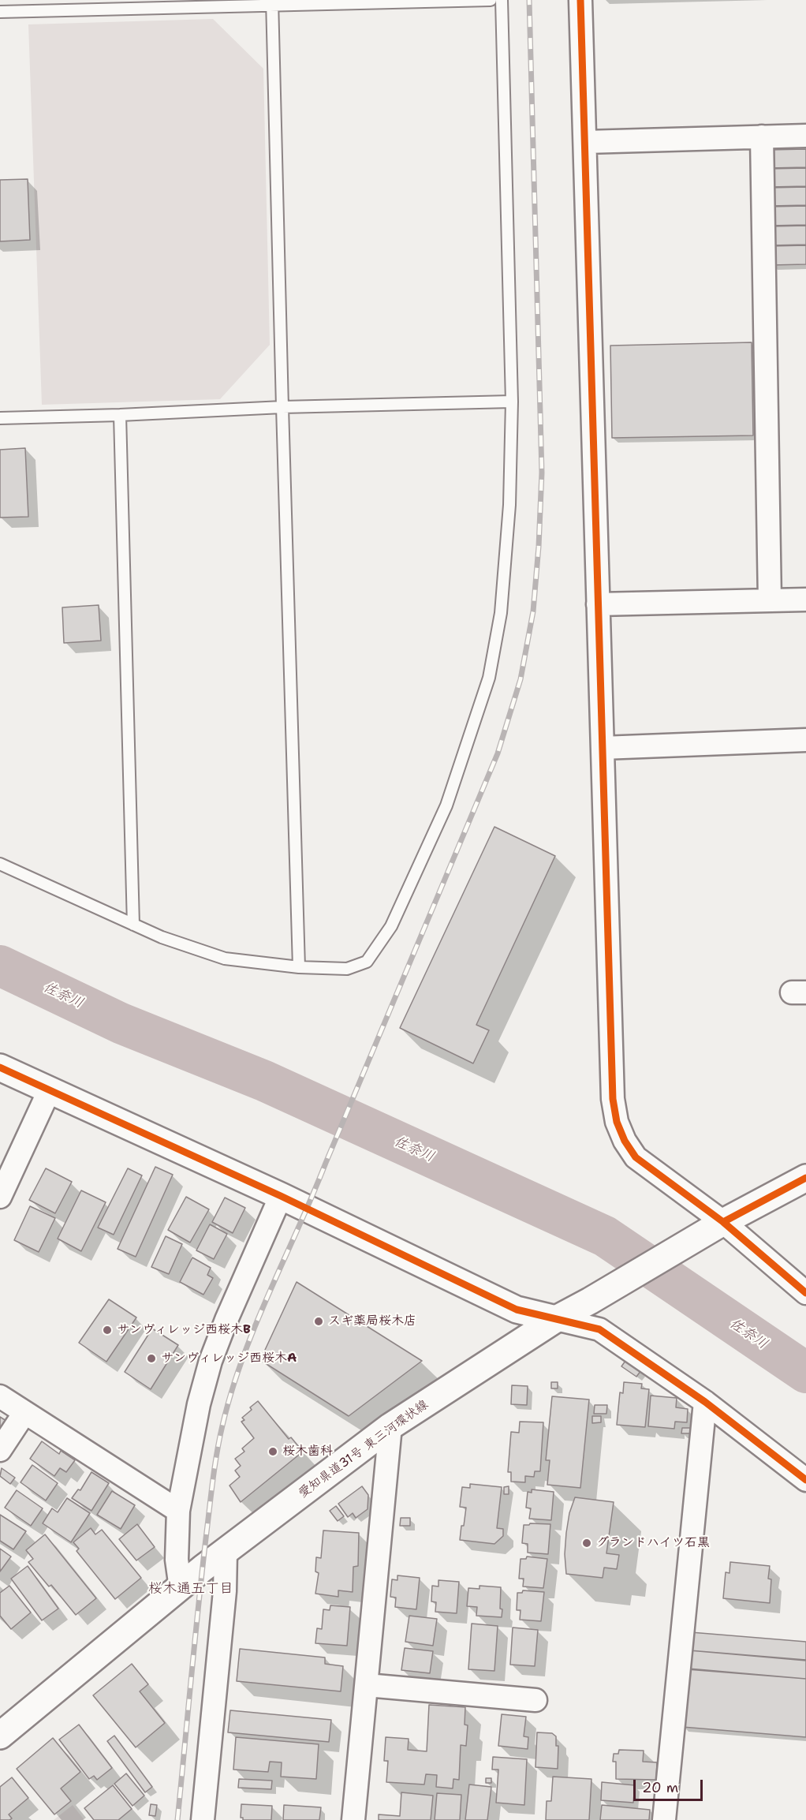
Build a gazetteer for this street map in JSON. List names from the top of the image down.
{
  "streets": {
    "main road": ["愛知県道31号 東三河環状線"]
  },
  "districts": ["桜木通五丁目"],
  "water": ["佐奈川"],
  "places": [
    "スギ薬局桜木店",
    "サンヴィレッジ西桜木B",
    "サンヴィレッジ西桜木A",
    "桜木歯科",
    "グランドハイツ石黒"
  ],
  "scale_bar": "20 m"
}
